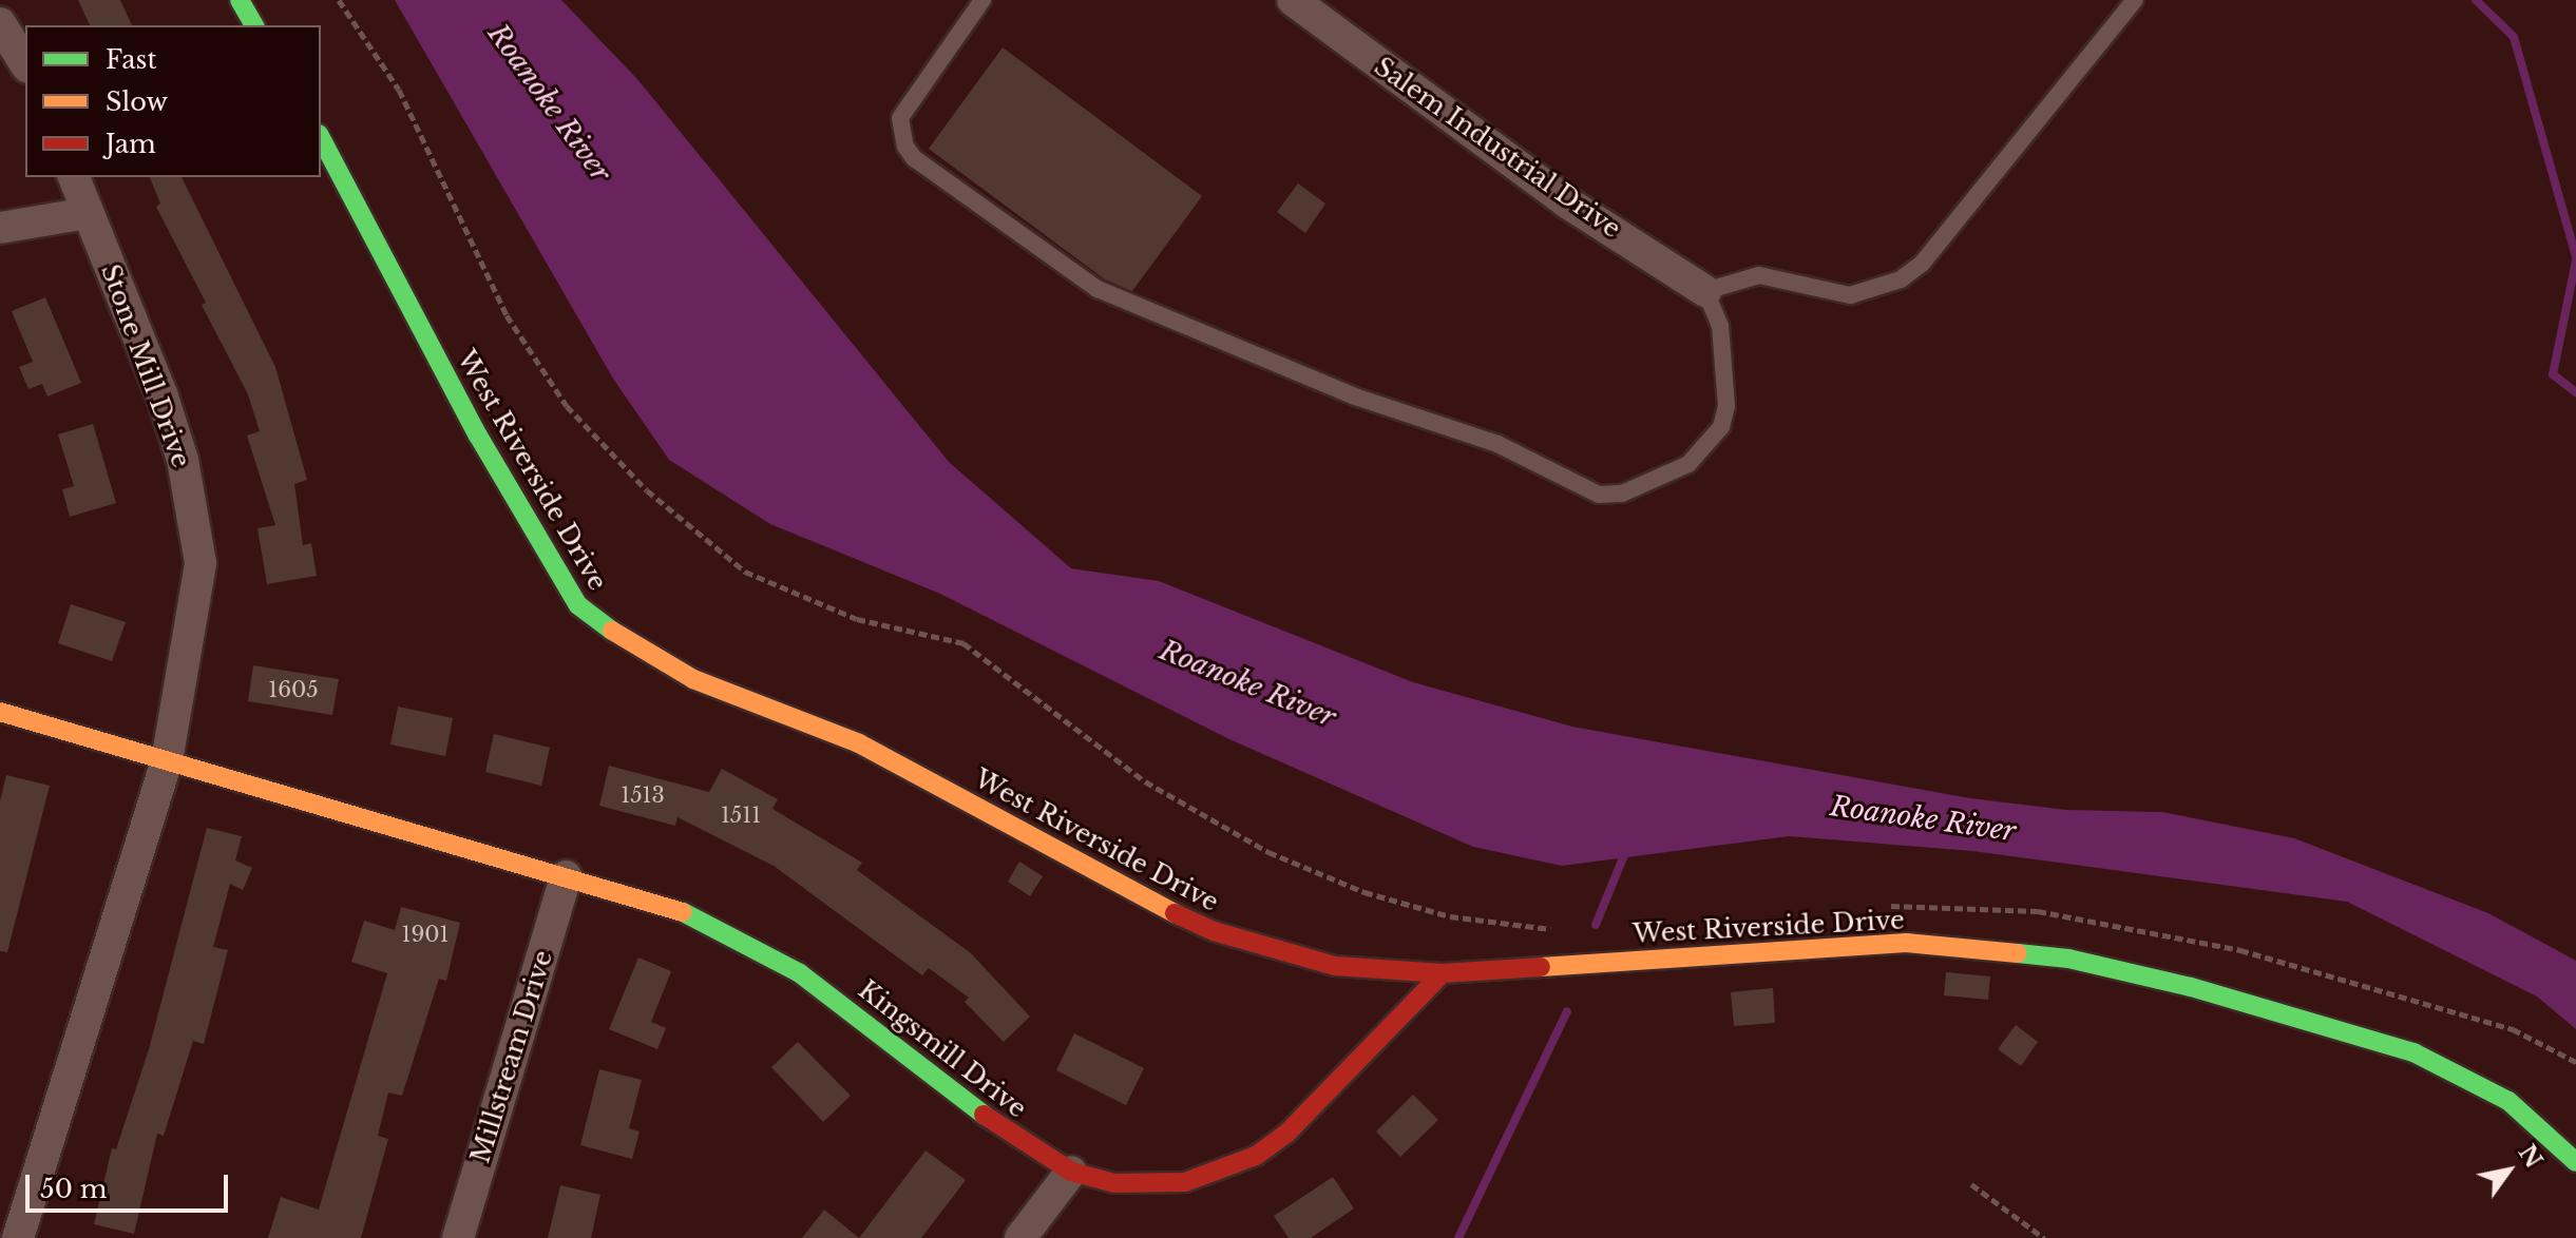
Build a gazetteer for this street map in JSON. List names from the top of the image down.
{
  "streets": {
    "street": [
      "Salem Industrial Drive",
      "Stone Mill Drive",
      "West Riverside Drive",
      "Kingsmill Drive",
      "Millstream Drive"
    ]
  },
  "crossings": [
    ["Stone Mill Drive", "Kingsmill Drive"],
    ["West Riverside Drive", "Kingsmill Drive"],
    ["Kingsmill Drive", "Millstream Drive"]
  ],
  "water": ["Roanoke River"],
  "house_numbers": [
    "1605",
    "1513",
    "1511",
    "1901"
  ],
  "legend": ["Fast", "Slow", "Jam"],
  "scale_bar": "50 m",
  "north": "top right"
}
